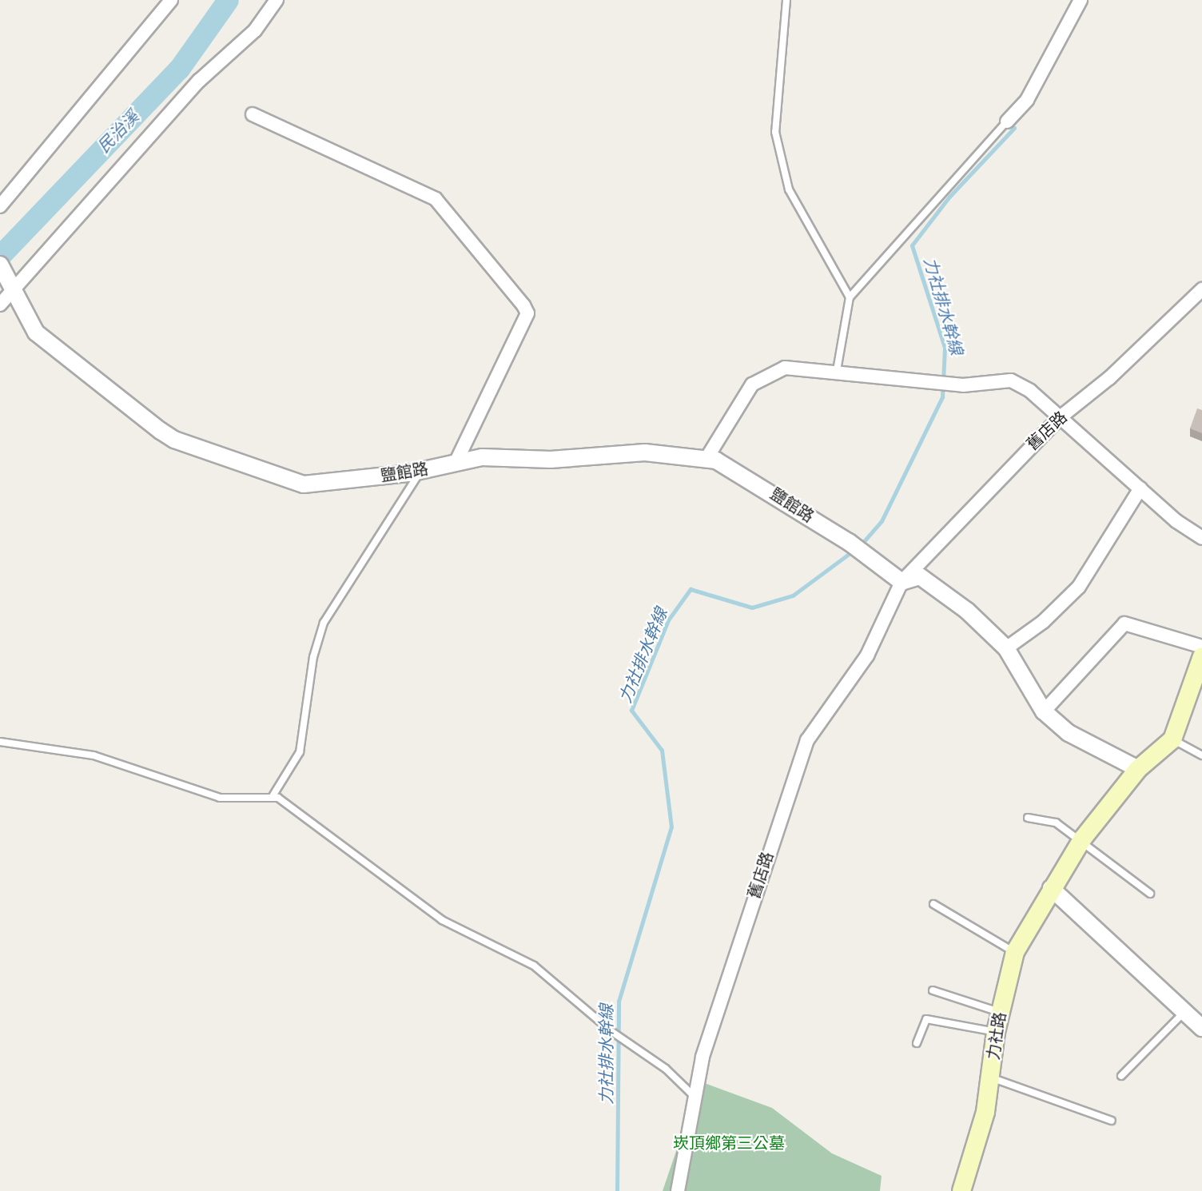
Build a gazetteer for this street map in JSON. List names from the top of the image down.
{
  "streets": {
    "main road": ["力社路"],
    "street": ["舊店路", "鹽館路"]
  },
  "crossings": [
    ["舊店路", "鹽館路"]
  ],
  "water": ["民治溪", "力社排水幹線"],
  "parks": ["崁頂鄉第三公墓"]
}
